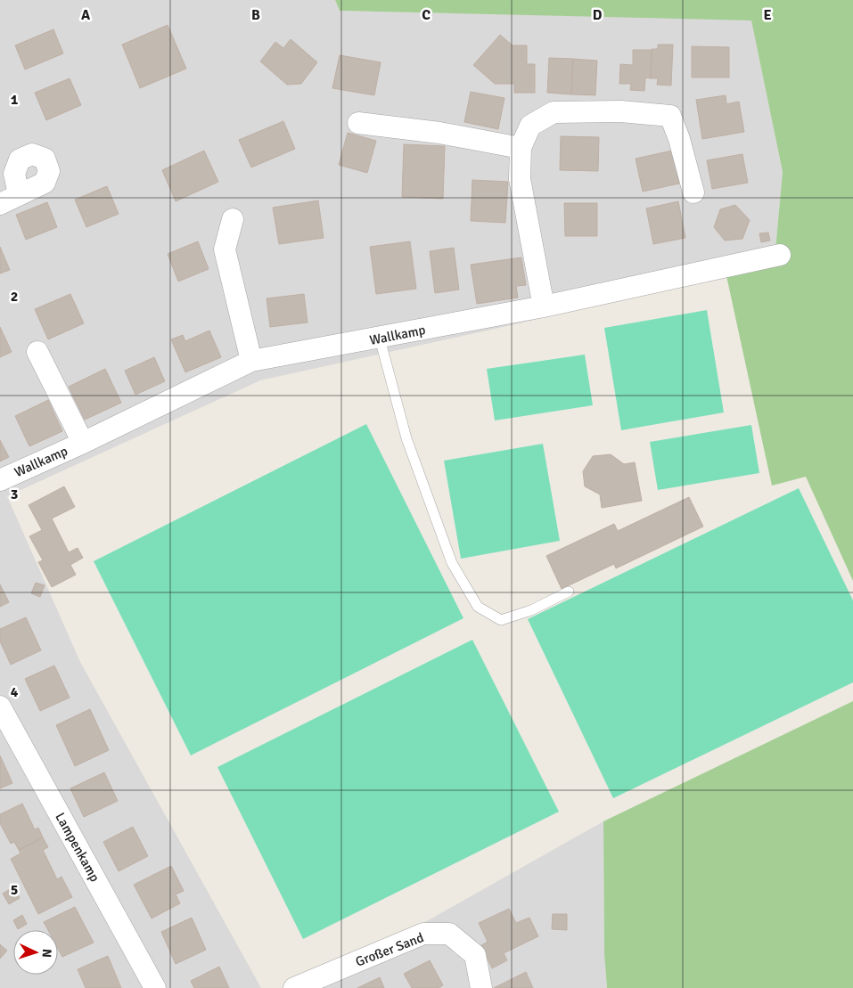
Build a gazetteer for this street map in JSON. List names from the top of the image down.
{
  "streets": {
    "street": ["Wallkamp", "Lampenkamp", "Großer Sand"]
  },
  "north": "right",
  "grid": {
    "columns": [
      "A",
      "B",
      "C",
      "D",
      "E"
    ],
    "rows": [
      "1",
      "2",
      "3",
      "4",
      "5"
    ]
  }
}
